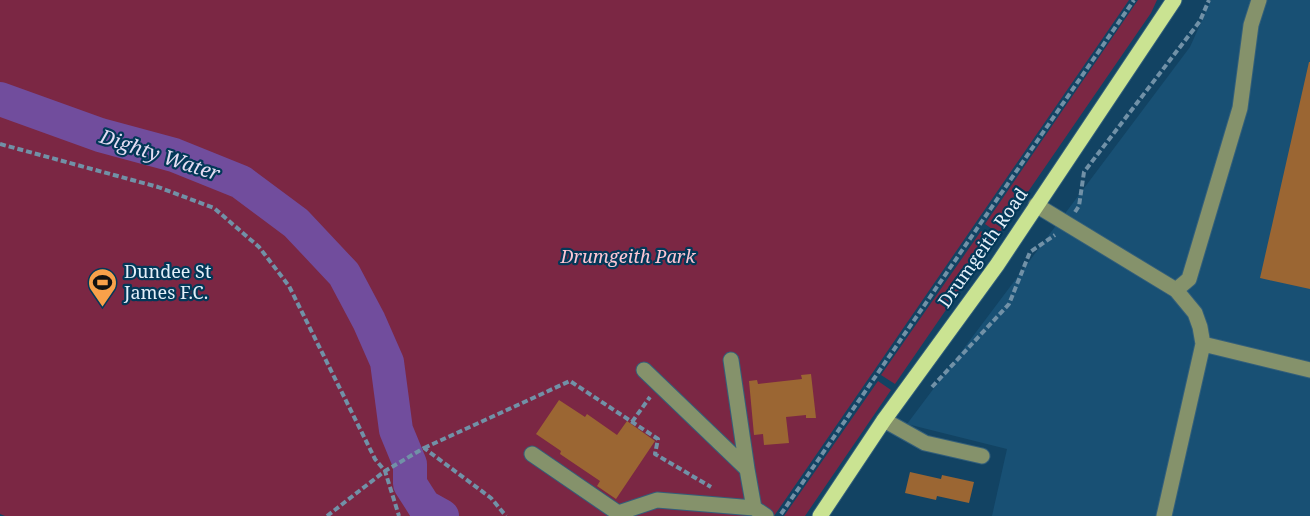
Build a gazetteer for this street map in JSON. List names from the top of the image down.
{
  "streets": {
    "main road": ["Drumgeith Road"]
  },
  "water": ["Dighty Water"],
  "parks": ["Drumgeith Park"],
  "places": {
    "sports": ["Dundee St James F.C."]
  }
}
